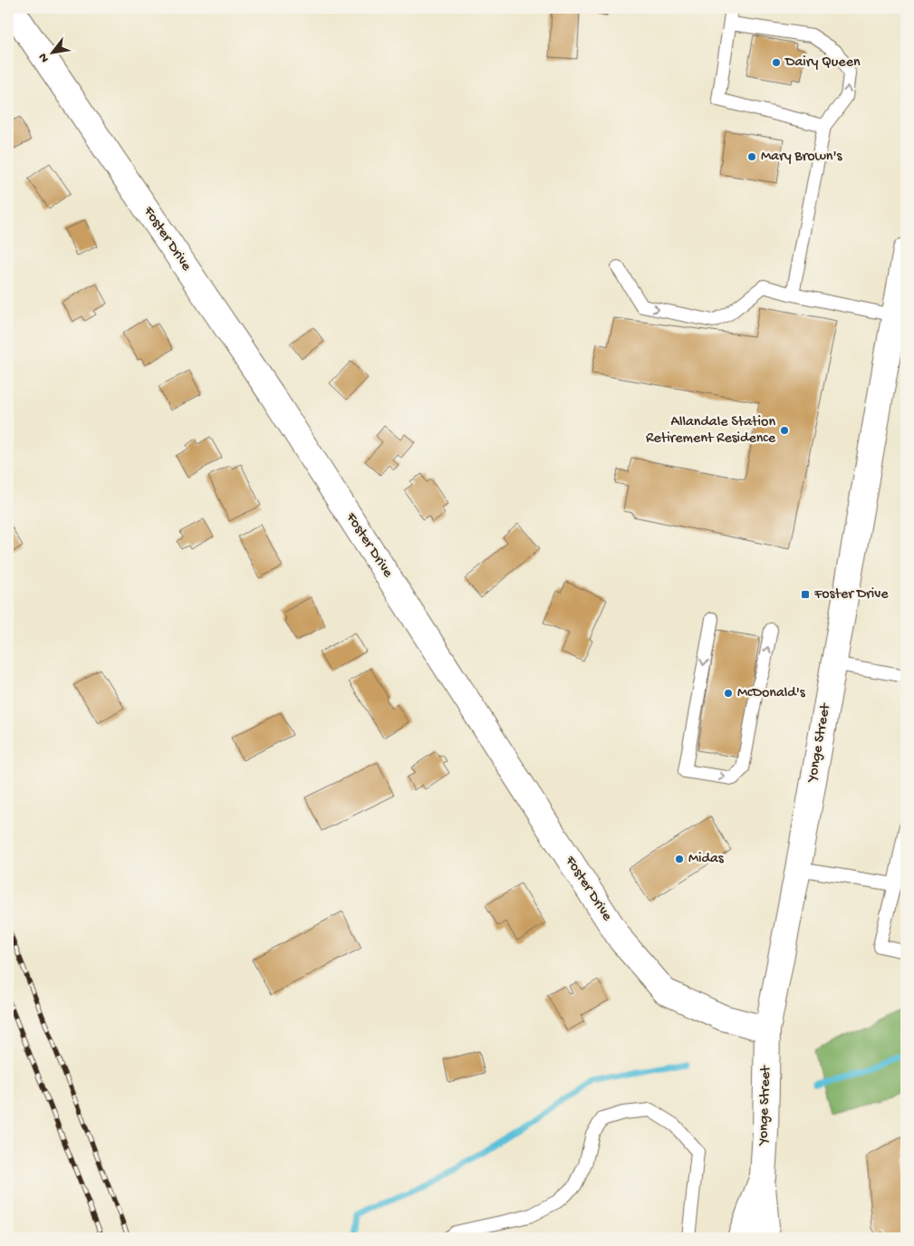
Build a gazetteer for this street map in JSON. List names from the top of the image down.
{
  "streets": {
    "street": ["Foster Drive", "Yonge Street"]
  },
  "crossings": [
    ["Foster Drive", "Yonge Street"]
  ],
  "places": {
    "other": [
      "Dairy Queen",
      "Mary Brown's",
      "Allandale Station Retirement Residence",
      "McDonald's",
      "Midas"
    ],
    "transit": ["Foster Drive"]
  },
  "north": "bottom left"
}
